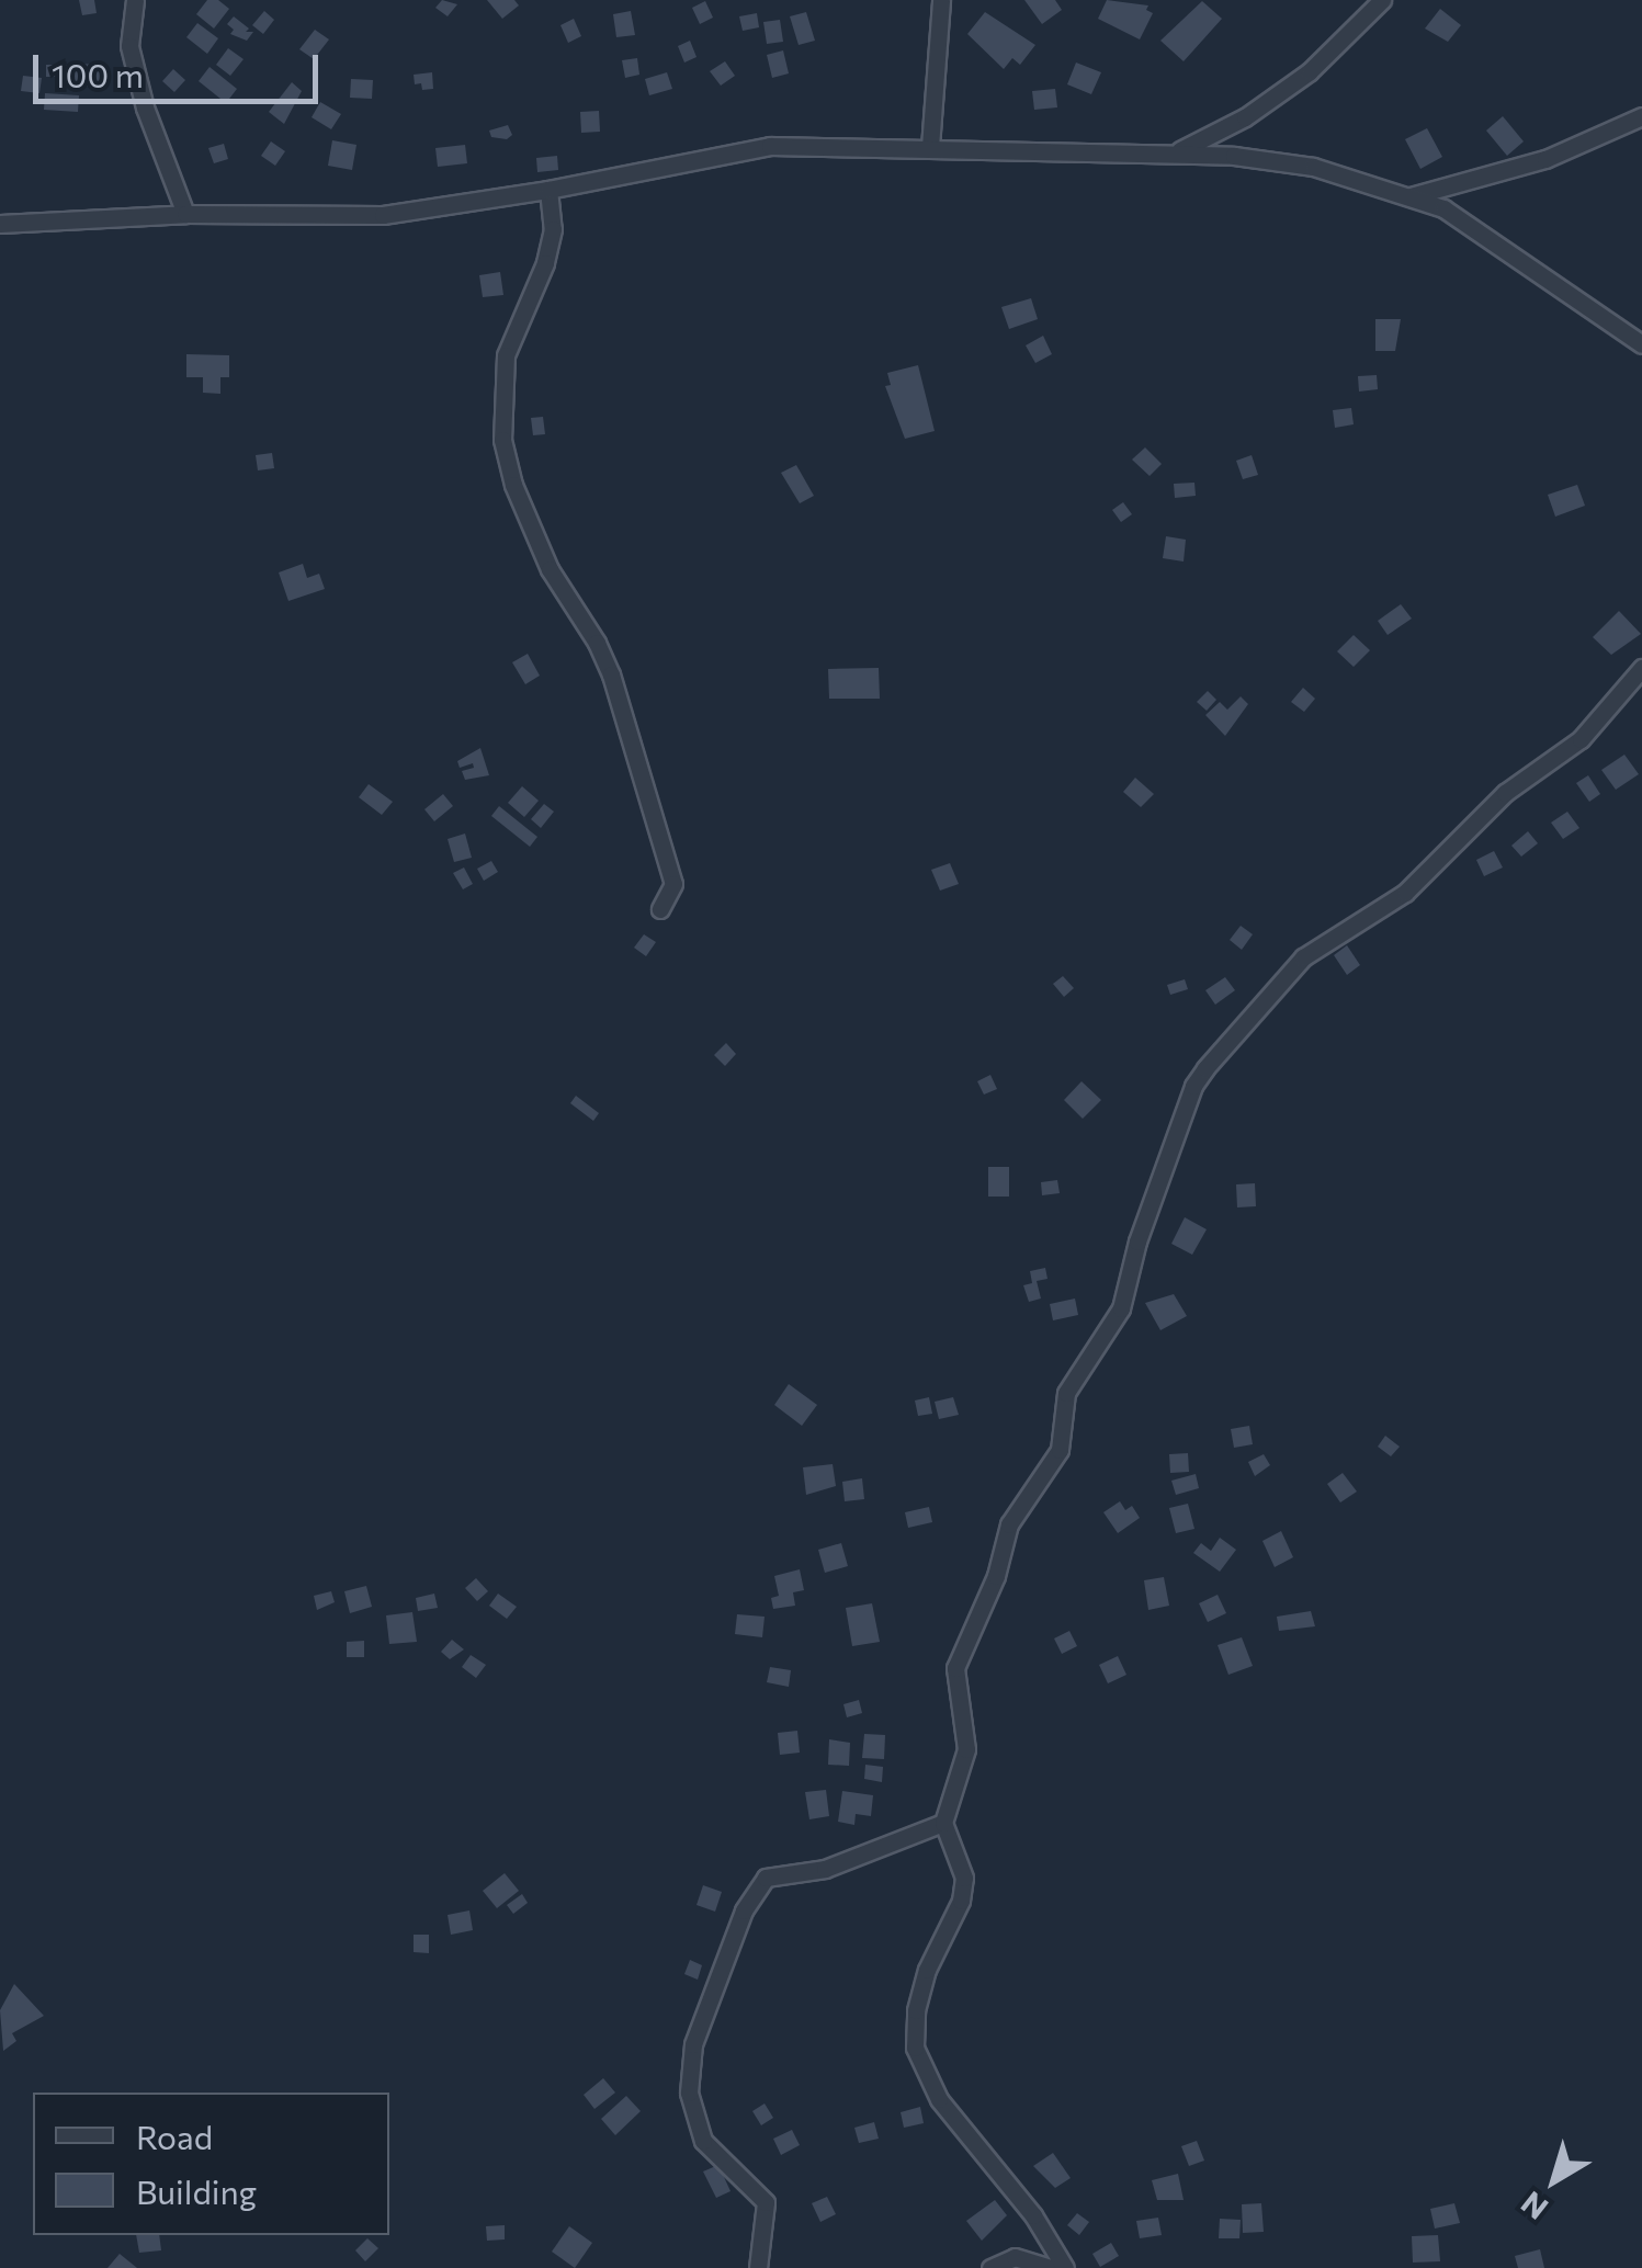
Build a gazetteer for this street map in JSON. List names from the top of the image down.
{
  "legend": ["Road", "Building"],
  "scale_bar": "100 m",
  "north": "bottom left"
}
